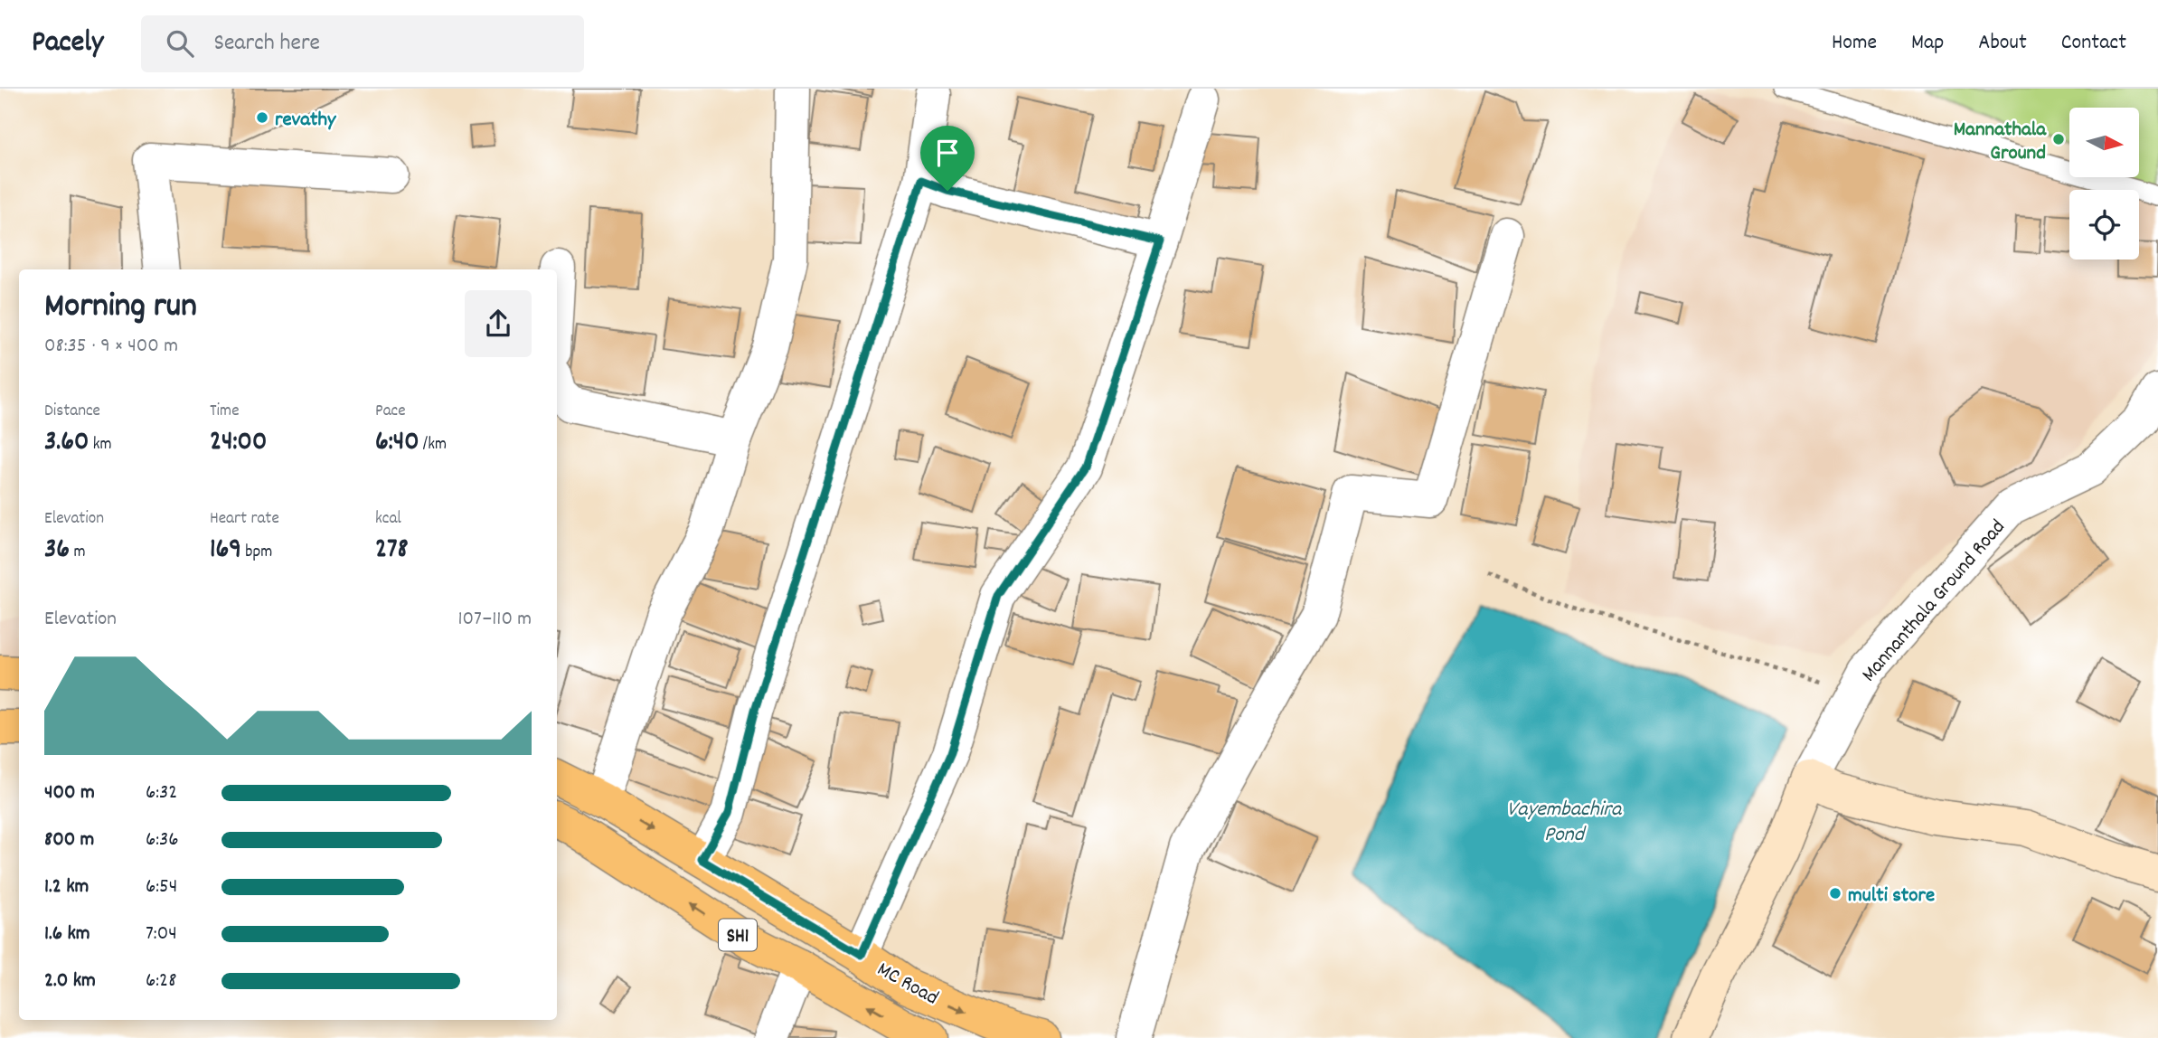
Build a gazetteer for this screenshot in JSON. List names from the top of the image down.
{
  "streets": {
    "main road": ["SH1", "MC Road"],
    "street": ["Mannanthala Ground Road"]
  },
  "water": ["Vayembachira Pond"],
  "places": ["revathy", "Mannathala Ground", "multi store"],
  "north": "right",
  "page": {
    "header": "Pacely",
    "search": "Search here",
    "nav": [
      "Home",
      "Map",
      "About",
      "Contact"
    ],
    "heading": ["Morning run", "08:35 · 9 × 400 m"],
    "stats": [
      ["Distance", "3.60 km"],
      ["Time", "24:00"],
      ["Pace", "6:40 /km"],
      ["Elevation", "36 m"],
      ["Heart rate", "169 bpm"],
      ["kcal", "278"]
    ],
    "chart": ["Elevation", "107–110 m"],
    "list": [
      {
        "name": "400 m",
        "note": "6:32"
      },
      {
        "name": "800 m",
        "note": "6:36"
      },
      {
        "name": "1.2 km",
        "note": "6:54"
      },
      {
        "name": "1.6 km",
        "note": "7:04"
      },
      {
        "name": "2.0 km",
        "note": "6:28"
      }
    ]
  }
}
